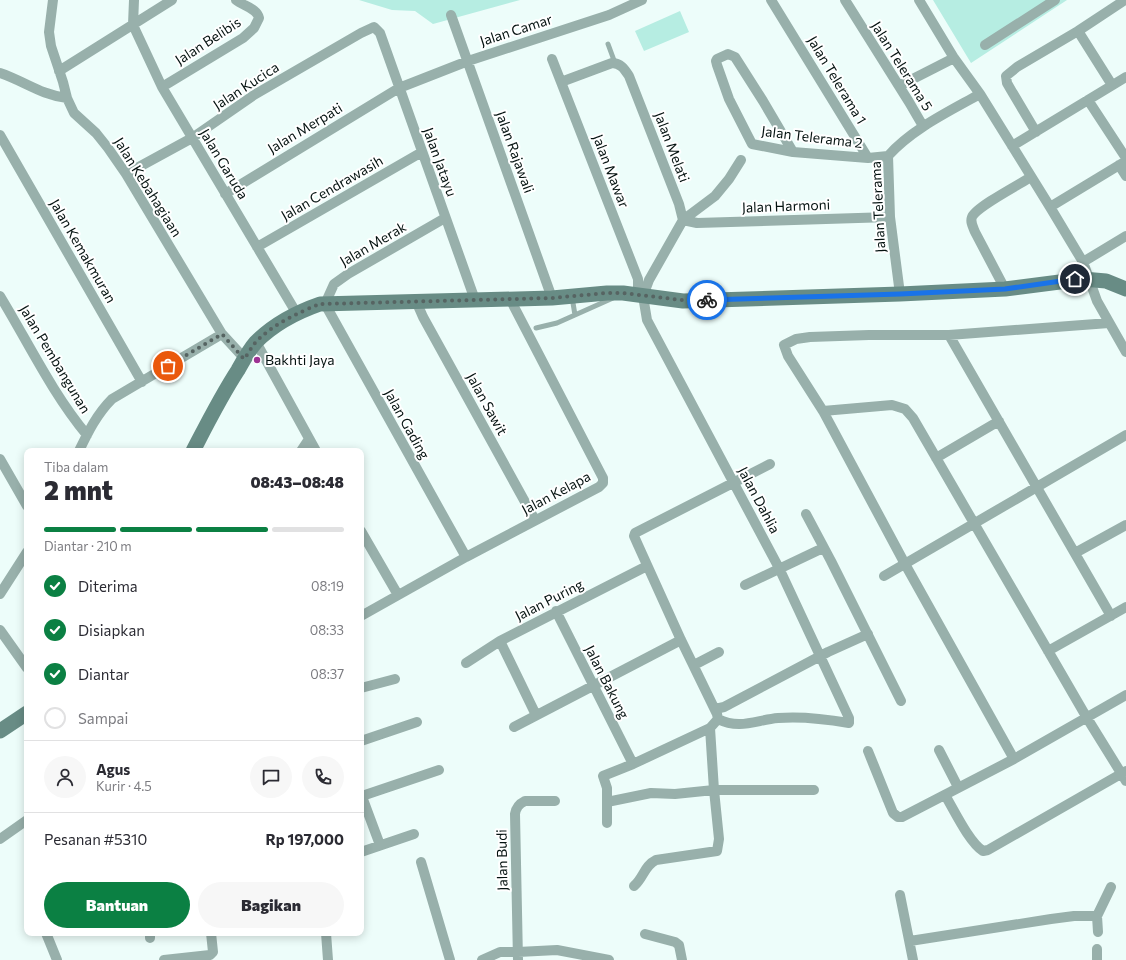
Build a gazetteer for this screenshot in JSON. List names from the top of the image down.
{
  "streets": {
    "street": [
      "Jalan Camar",
      "Jalan Belibis",
      "Jalan Telerama 5",
      "Jalan Telerama 1",
      "Jalan Kucica",
      "Jalan Merpati",
      "Jalan Telerama 2",
      "Jalan Melati",
      "Jalan Rajawali",
      "Jalan Jatayu",
      "Jalan Garuda",
      "Jalan Mawar",
      "Jalan Kebahagiaan",
      "Jalan Cendrawasih",
      "Jalan Harmoni",
      "Jalan Telerama",
      "Jalan Merak",
      "Jalan Kemakmuran",
      "Jalan Pembangunan",
      "Jalan Sawit",
      "Jalan Gading",
      "Jalan Kelapa",
      "Jalan Dahlia",
      "Jalan Puring",
      "Jalan Bakung",
      "Jalan Budi"
    ]
  },
  "crossings": [
    ["Jalan Camar", "Jalan Merpati"],
    ["Jalan Camar", "Jalan Rajawali"],
    ["Jalan Camar", "Jalan Jatayu"],
    ["Jalan Belibis", "Jalan Garuda"],
    ["Jalan Telerama 5", "Jalan Telerama"],
    ["Jalan Telerama 1", "Jalan Telerama 2"],
    ["Jalan Kucica", "Jalan Jatayu"],
    ["Jalan Kucica", "Jalan Garuda"],
    ["Jalan Kucica", "Jalan Kebahagiaan"],
    ["Jalan Merpati", "Jalan Jatayu"],
    ["Jalan Merpati", "Jalan Garuda"],
    ["Jalan Melati", "Jalan Harmoni"],
    ["Jalan Jatayu", "Jalan Cendrawasih"],
    ["Jalan Jatayu", "Jalan Merak"],
    ["Jalan Garuda", "Jalan Cendrawasih"],
    ["Jalan Mawar", "Jalan Dahlia"],
    ["Jalan Harmoni", "Jalan Telerama"],
    ["Jalan Merak", "Jalan Gading"],
    ["Jalan Sawit", "Jalan Kelapa"],
    ["Jalan Gading", "Jalan Kelapa"],
    ["Jalan Puring", "Jalan Bakung"]
  ],
  "places": ["Bakhti Jaya"],
  "page": {
    "heading": ["2 mnt", "Tiba dalam", "08:43–08:48"],
    "panel": [
      "Agus",
      "Kurir · 4.5",
      "Pesanan #5310",
      "Rp 197,000"
    ],
    "bar": "Diantar · 210 m",
    "list": [
      ["Diterima", "08:19"],
      ["Disiapkan", "08:33"],
      ["Diantar", "08:37"],
      "Sampai"
    ],
    "buttons": ["Bantuan", "Bagikan"]
  }
}
